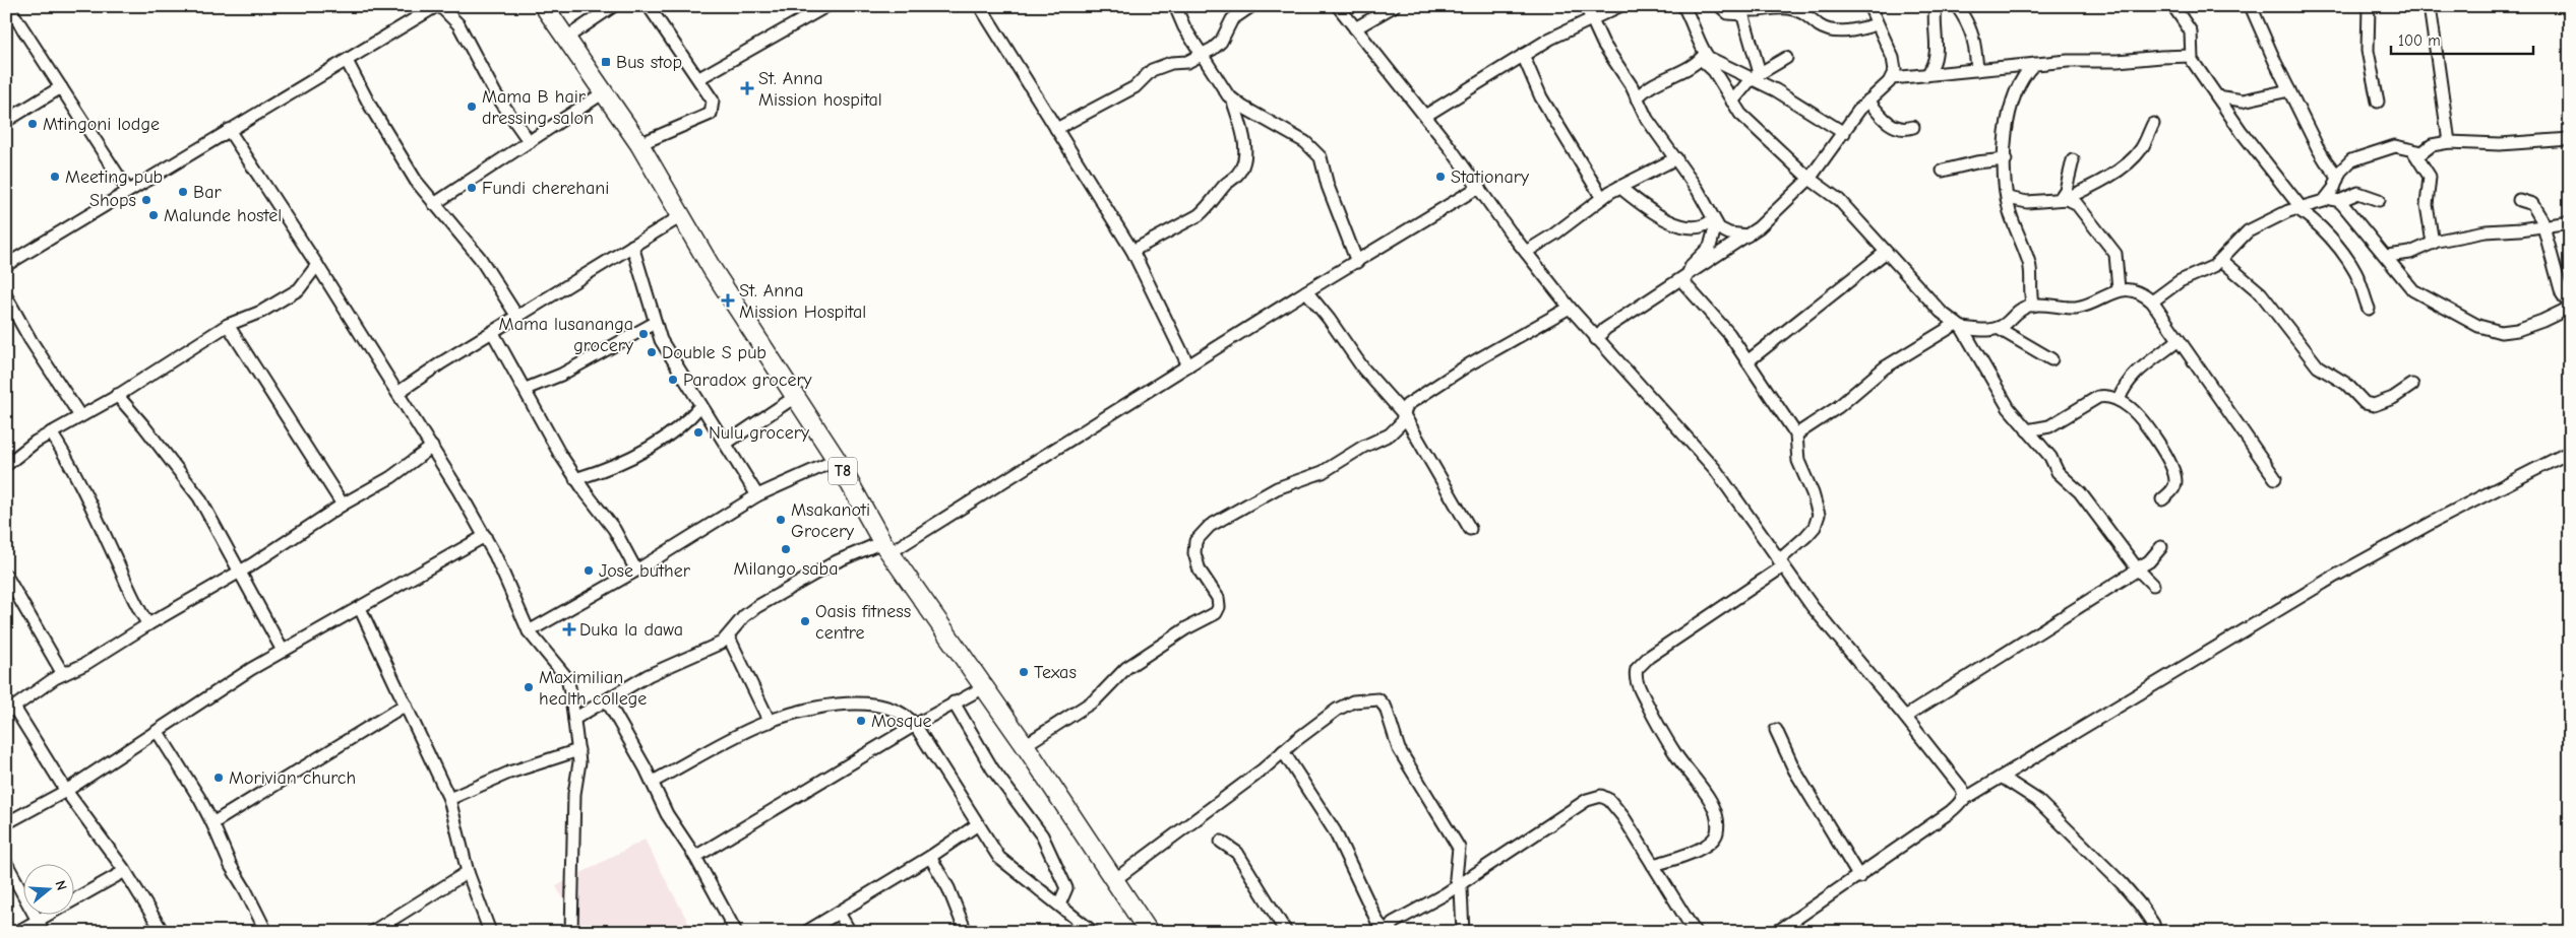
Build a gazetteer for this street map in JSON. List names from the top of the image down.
{
  "streets": {
    "highway": ["T8"]
  },
  "places": {
    "transit": ["Bus stop"],
    "health": ["St. Anna Mission hospital", "St. Anna Mission Hospital", "Duka la dawa"],
    "other": [
      "Mama B hair dressing salon",
      "Mtingoni lodge",
      "Meeting pub",
      "Stationary",
      "Fundi cherehani",
      "Bar",
      "Shops",
      "Malunde hostel",
      "Mama lusananga grocery",
      "Double S pub",
      "Paradox grocery",
      "Nulu grocery",
      "Msakanoti Grocery",
      "Milango saba",
      "Jose buther",
      "Oasis fitness centre",
      "Texas",
      "Maximilian health college",
      "Mosque",
      "Morivian church"
    ]
  },
  "scale_bar": "100 m",
  "north": "right"
}
